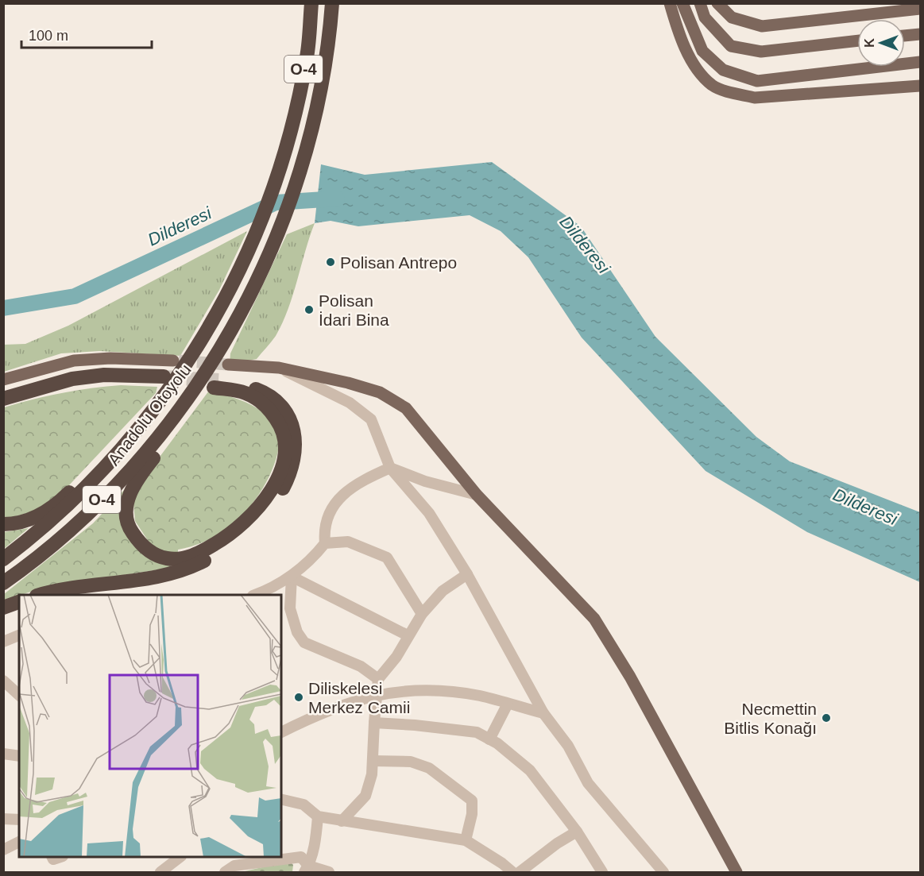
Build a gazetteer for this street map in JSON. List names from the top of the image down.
{
  "streets": {
    "highway": ["O-4", "Anadolu Otoyolu"]
  },
  "water": ["Dilderesi"],
  "places": [
    "Polisan Antrepo",
    "Polisan İdari Bina",
    "Diliskelesi Merkez Camii",
    "Necmettin Bitlis Konağı"
  ],
  "scale_bar": "100 m",
  "north": "left"
}
